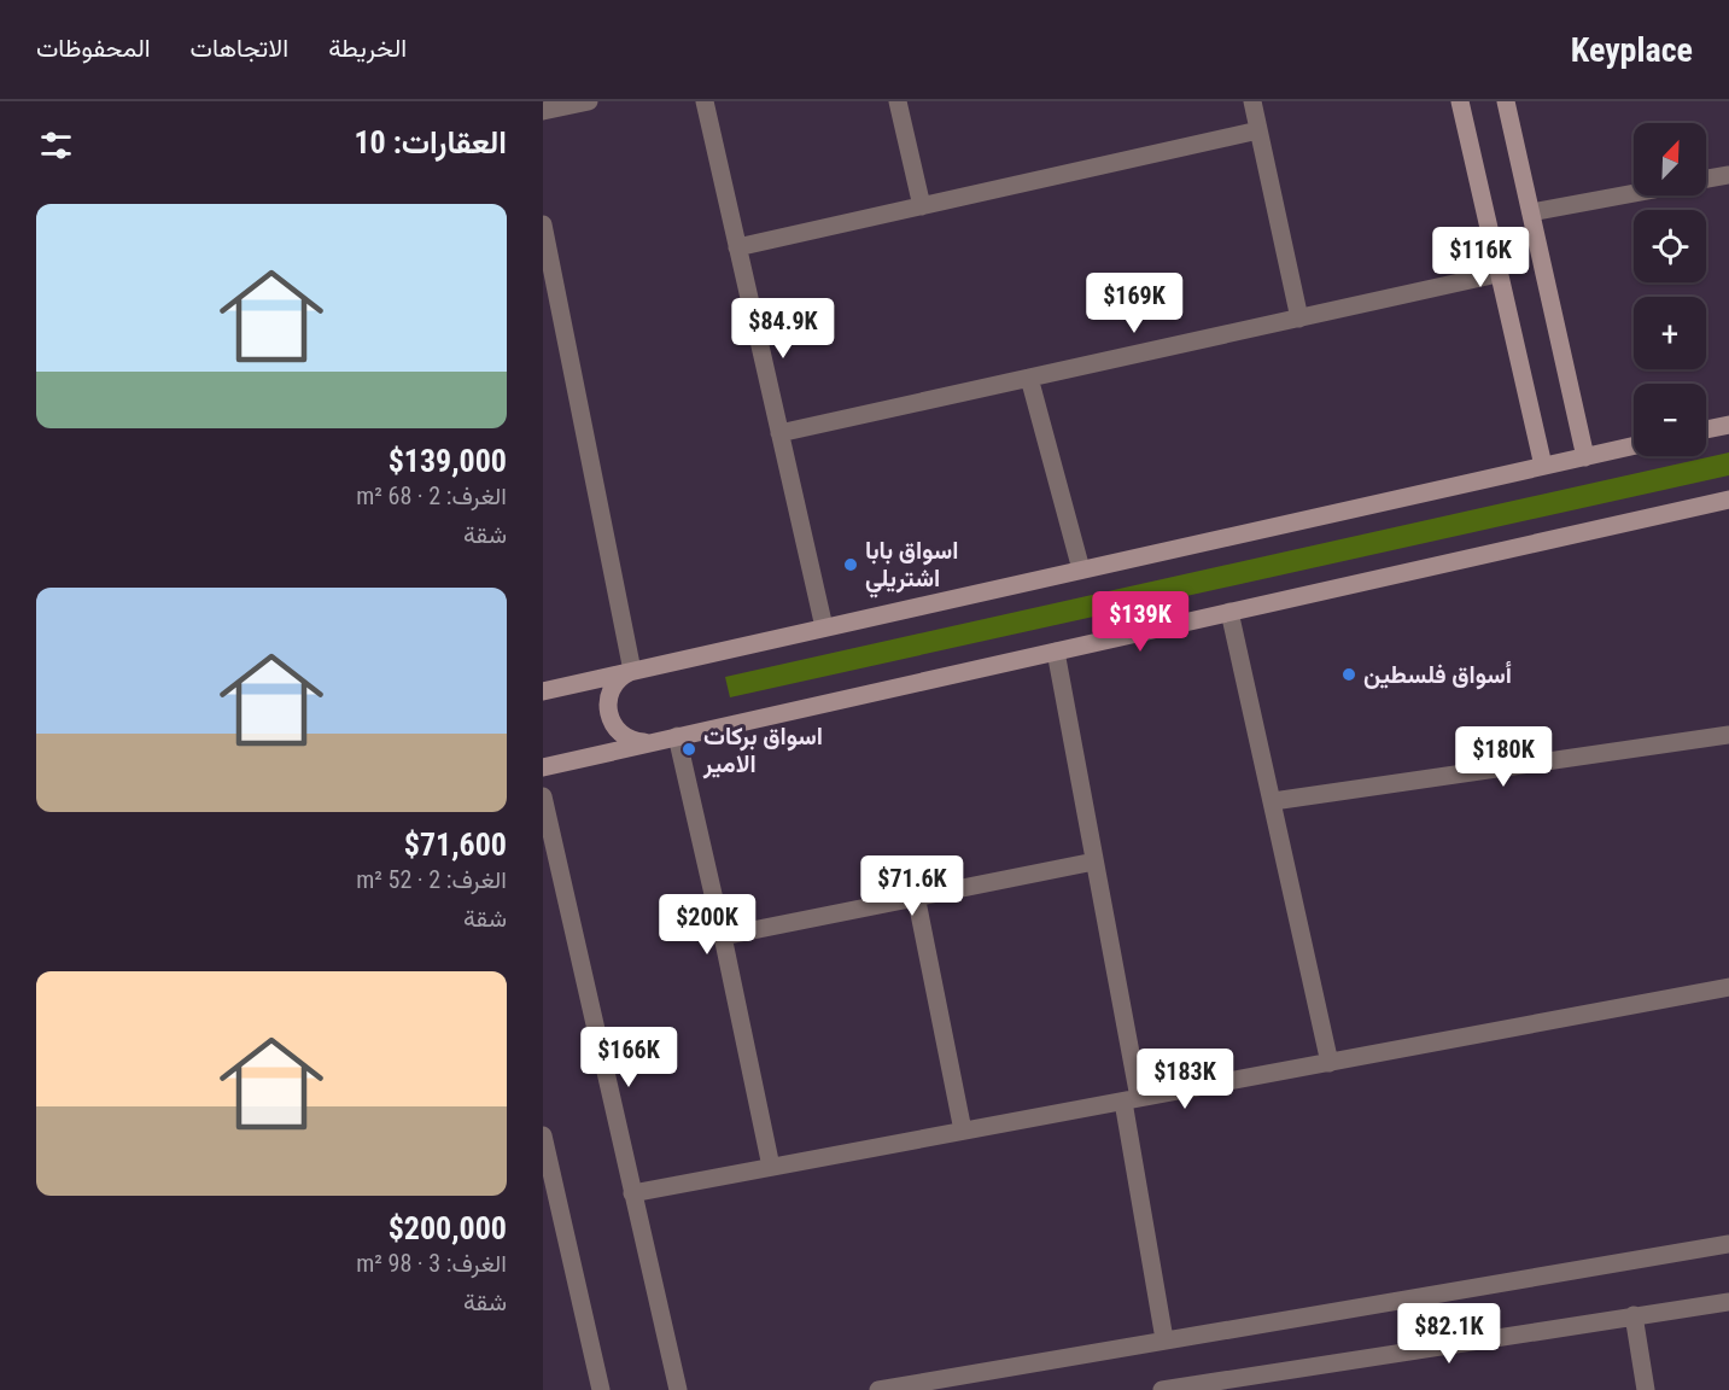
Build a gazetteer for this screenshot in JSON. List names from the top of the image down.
{
  "places": ["اسواق بابا اشتريلي", "أسواق فلسطين", "اسواق بركات الامير"],
  "north": "top right",
  "page": {
    "header": "Keyplace",
    "nav": ["الخريطة", "الاتجاهات", "المحفوظات"],
    "heading": "العقارات: 10",
    "map_buttons": ["+", "−"],
    "list": [
      {
        "name": "$139,000",
        "note": "الغرف: 2 · 68 m² · شقة"
      },
      {
        "name": "$71,600",
        "note": "الغرف: 2 · 52 m² · شقة"
      },
      {
        "name": "$200,000",
        "note": "الغرف: 3 · 98 m² · شقة"
      }
    ],
    "price": [
      "$116K",
      "$169K",
      "$84.9K",
      "$139K",
      "$180K",
      "$71.6K",
      "$200K",
      "$166K",
      "$183K",
      "$82.1K"
    ]
  }
}
